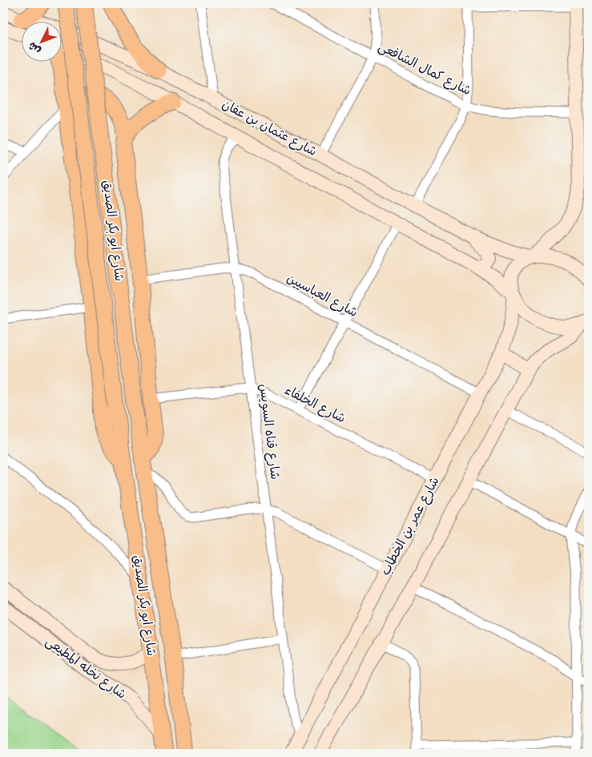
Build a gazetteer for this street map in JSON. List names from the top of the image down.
{
  "streets": {
    "main road": ["شارع ابو بكر الصديق"],
    "street": [
      "شارع كمال الشافعى",
      "شارع عثمان بن عفان",
      "شارع العباسيين",
      "شارع الخلفاء",
      "شارع قناه السويس",
      "شارع عمر بن الخطاب",
      "شارع نخله المطيعى"
    ]
  },
  "crossings": [
    ["شارع عثمان بن عفان", "شارع قناه السويس"],
    ["شارع عثمان بن عفان", "شارع عمر بن الخطاب"],
    ["شارع ابو بكر الصديق", "شارع العباسيين"],
    ["شارع ابو بكر الصديق", "شارع الخلفاء"],
    ["شارع ابو بكر الصديق", "شارع نخله المطيعى"],
    ["شارع العباسيين", "شارع قناه السويس"],
    ["شارع العباسيين", "شارع عمر بن الخطاب"],
    ["شارع الخلفاء", "شارع قناه السويس"],
    ["شارع الخلفاء", "شارع عمر بن الخطاب"],
    ["شارع قناه السويس", "شارع عمر بن الخطاب"]
  ],
  "north": "bottom left"
}
